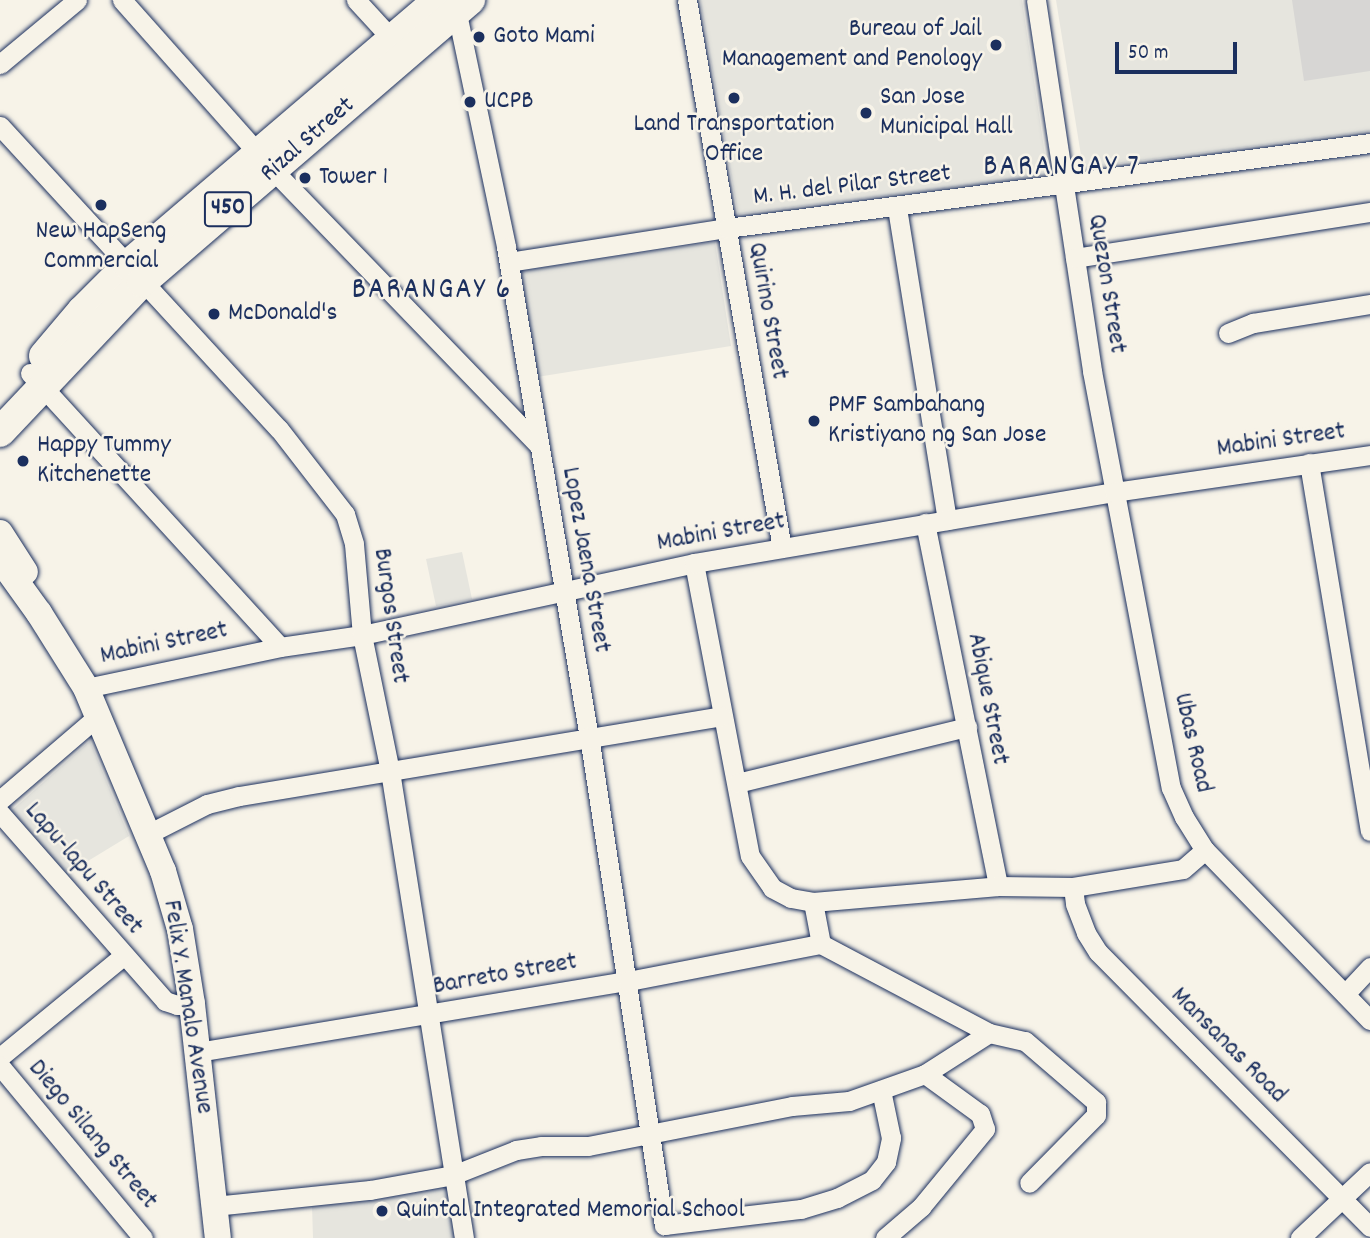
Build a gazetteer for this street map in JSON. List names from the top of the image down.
{
  "streets": {
    "main road": ["Rizal Street", "450", "Felix Y. Manalo Avenue"],
    "street": [
      "M. H. del Pilar Street",
      "Quezon Street",
      "Quirino Street",
      "Mabini Street",
      "Lopez Jaena Street",
      "Burgos Street",
      "Abique Street",
      "Ubas Road",
      "Lapu-lapu Street",
      "Barreto Street",
      "Mansanas Road",
      "Diego Silang Street"
    ]
  },
  "crossings": [
    ["Rizal Street", "Lopez Jaena Street"],
    ["Rizal Street", "Burgos Street"],
    ["M. H. del Pilar Street", "Quezon Street"],
    ["M. H. del Pilar Street", "Quirino Street"],
    ["M. H. del Pilar Street", "Lopez Jaena Street"],
    ["Quezon Street", "Mabini Street"],
    ["Quezon Street", "Ubas Road"],
    ["Quirino Street", "Mabini Street"],
    ["Mabini Street", "Lopez Jaena Street"],
    ["Mabini Street", "Burgos Street"],
    ["Mabini Street", "Abique Street"],
    ["Mabini Street", "Ubas Road"],
    ["Mabini Street", "Felix Y. Manalo Avenue"],
    ["Lopez Jaena Street", "Barreto Street"],
    ["Burgos Street", "Barreto Street"],
    ["Lapu-lapu Street", "Felix Y. Manalo Avenue"],
    ["Barreto Street", "Felix Y. Manalo Avenue"]
  ],
  "districts": ["BARANGAY 7", "BARANGAY 6"],
  "places": [
    "Goto Mami",
    "Bureau of Jail Management and Penology",
    "Land Transportation Office",
    "UCPB",
    "San Jose Municipal Hall",
    "Tower 1",
    "New HapSeng Commercial",
    "McDonald's",
    "PMF Sambahang Kristiyano ng San Jose",
    "Happy Tummy Kitchenette",
    "Quintal Integrated Memorial School"
  ],
  "scale_bar": "50 m"
}
